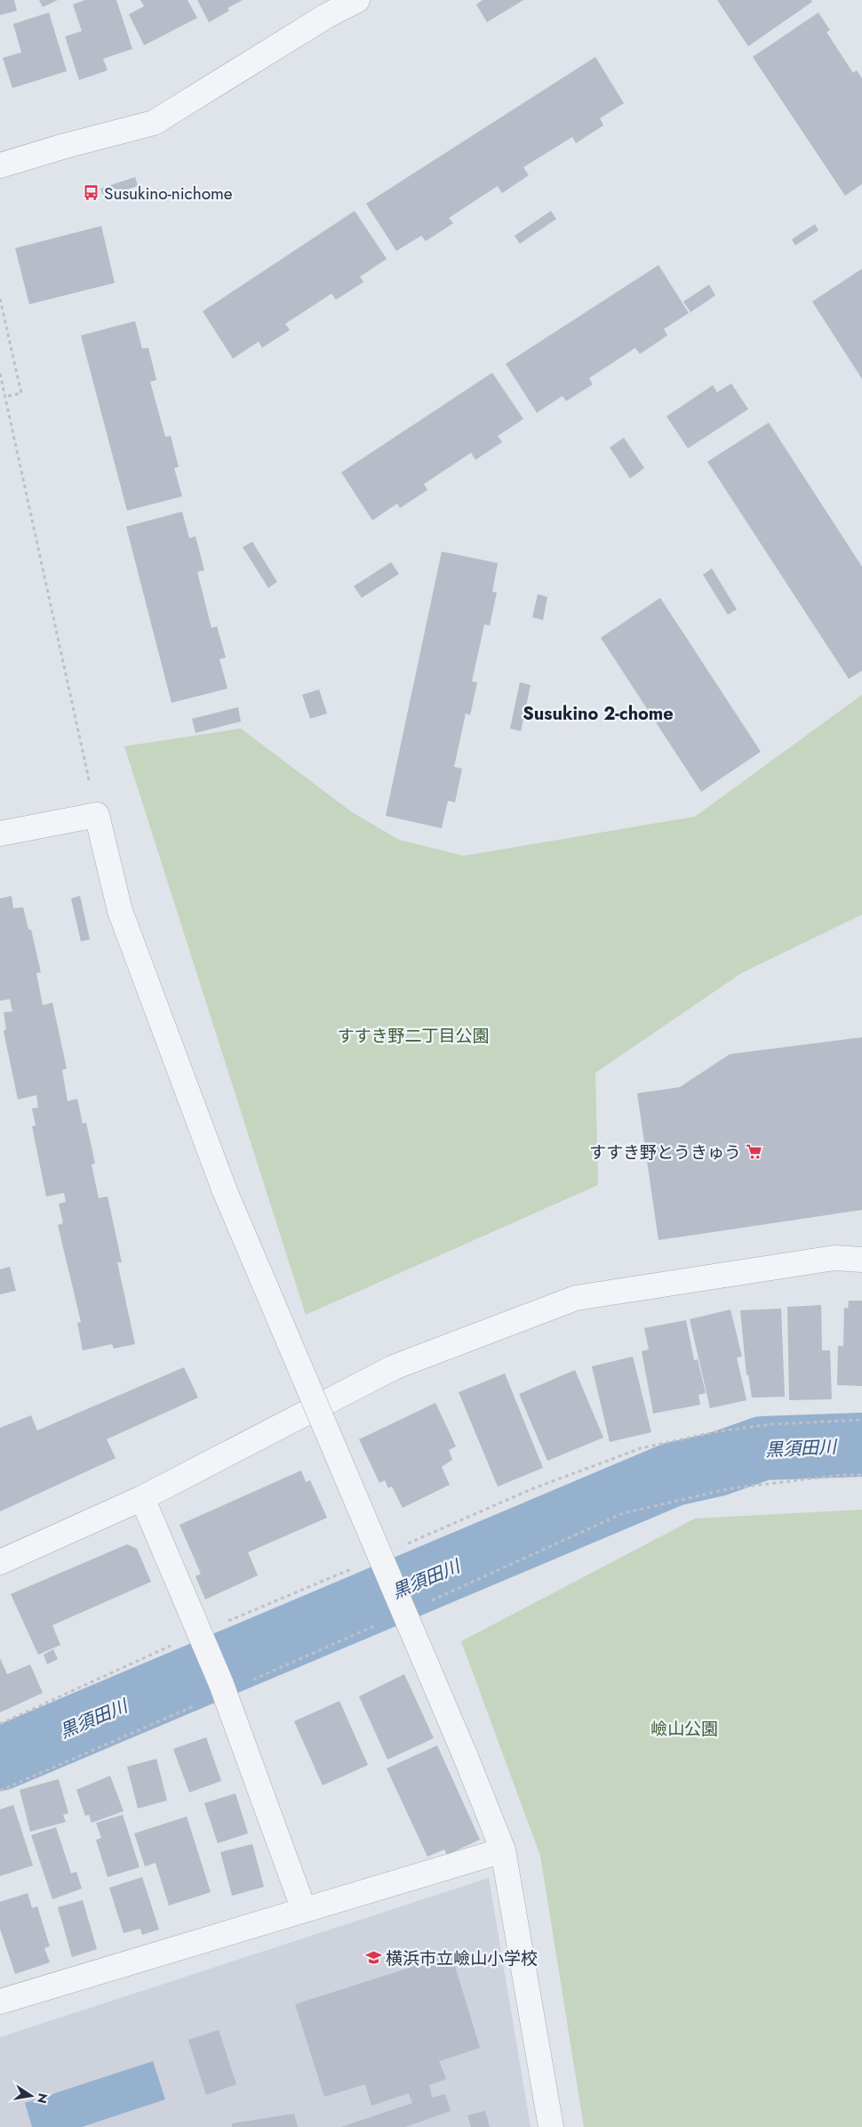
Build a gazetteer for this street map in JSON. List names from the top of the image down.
{
  "districts": ["Susukino 2-chome"],
  "water": ["黒須田川"],
  "parks": ["すすき野二丁目公園", "嶮山公園"],
  "places": {
    "bus stop": ["Susukino-nichome"],
    "supermarket": ["すすき野とうきゅう"],
    "school or university": ["横浜市立嶮山小学校"]
  },
  "north": "right"
}
